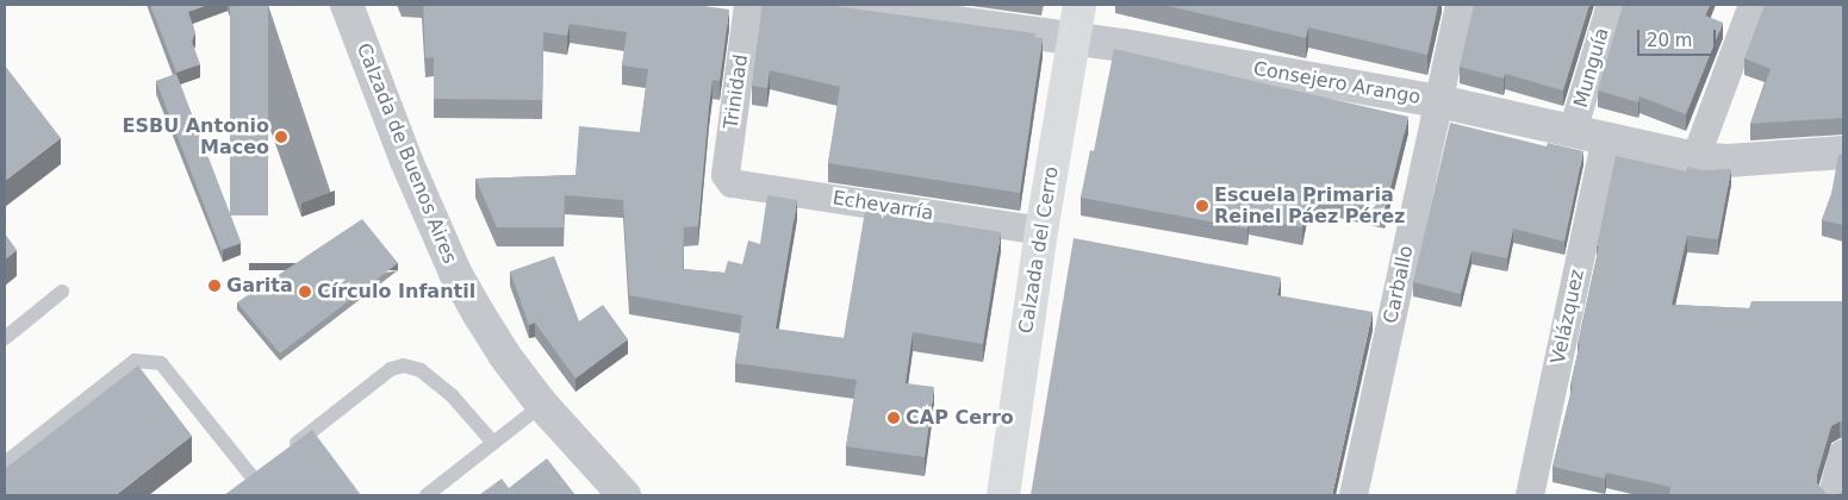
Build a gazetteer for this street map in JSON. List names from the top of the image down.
{
  "streets": {
    "main road": ["Calzada del Cerro"],
    "street": [
      "Munguía",
      "Consejero Arango",
      "Trinidad",
      "Calzada de Buenos Aires",
      "Echevarría",
      "Carballo",
      "Velázquez"
    ]
  },
  "crossings": [
    ["Munguía", "Consejero Arango"],
    ["Consejero Arango", "Calzada del Cerro"],
    ["Consejero Arango", "Carballo"],
    ["Consejero Arango", "Velázquez"],
    ["Trinidad", "Echevarría"],
    ["Echevarría", "Calzada del Cerro"]
  ],
  "places": [
    "ESBU Antonio Maceo",
    "Escuela Primaria Reinel Páez Pérez",
    "Garita",
    "Círculo Infantil",
    "CAP Cerro"
  ],
  "scale_bar": "20 m"
}
